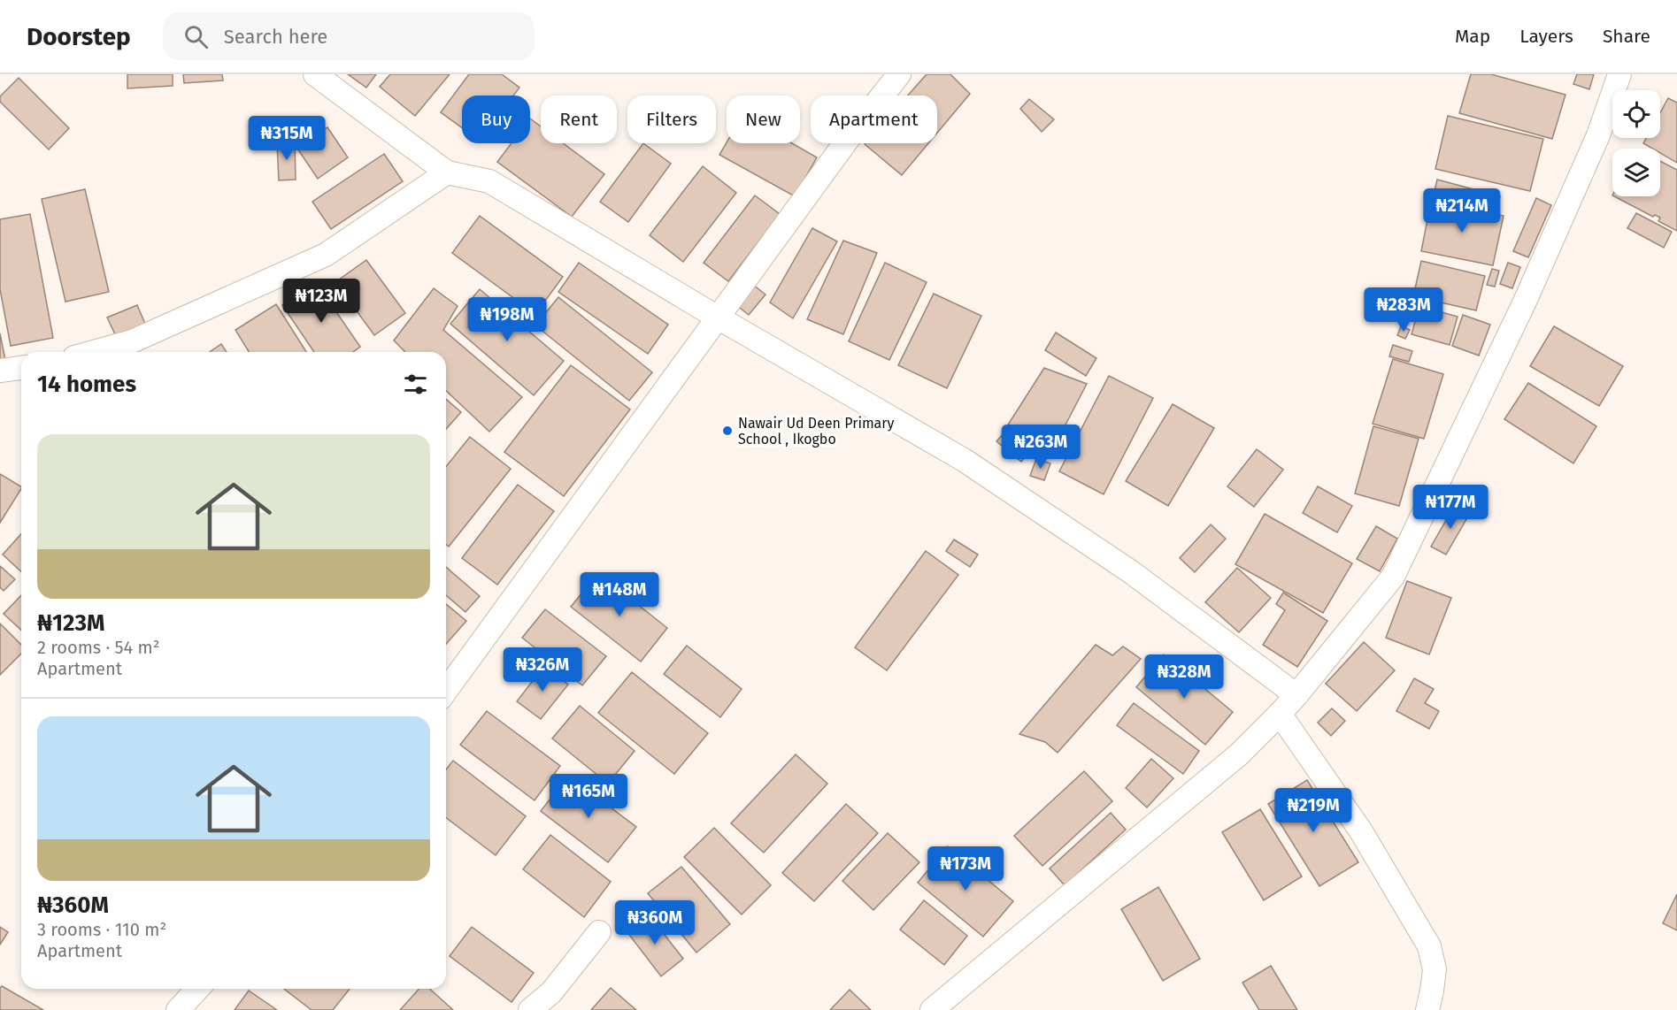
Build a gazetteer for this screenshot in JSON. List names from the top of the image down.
{
  "places": ["Nawair Ud Deen Primary School , Ikogbo"],
  "page": {
    "header": "Doorstep",
    "search": "Search here",
    "nav": ["Map", "Layers", "Share"],
    "chip": [
      "Buy",
      "Rent",
      "Filters",
      "New",
      "Apartment"
    ],
    "price": [
      "₦315M",
      "₦214M",
      "₦123M",
      "₦283M",
      "₦198M",
      "₦263M",
      "₦177M",
      "₦148M",
      "₦326M",
      "₦328M",
      "₦165M",
      "₦219M",
      "₦173M",
      "₦360M"
    ],
    "heading": "14 homes",
    "list": [
      {
        "name": "₦123M",
        "note": "2 rooms · 54 m² · Apartment"
      },
      {
        "name": "₦360M",
        "note": "3 rooms · 110 m² · Apartment"
      }
    ]
  }
}
